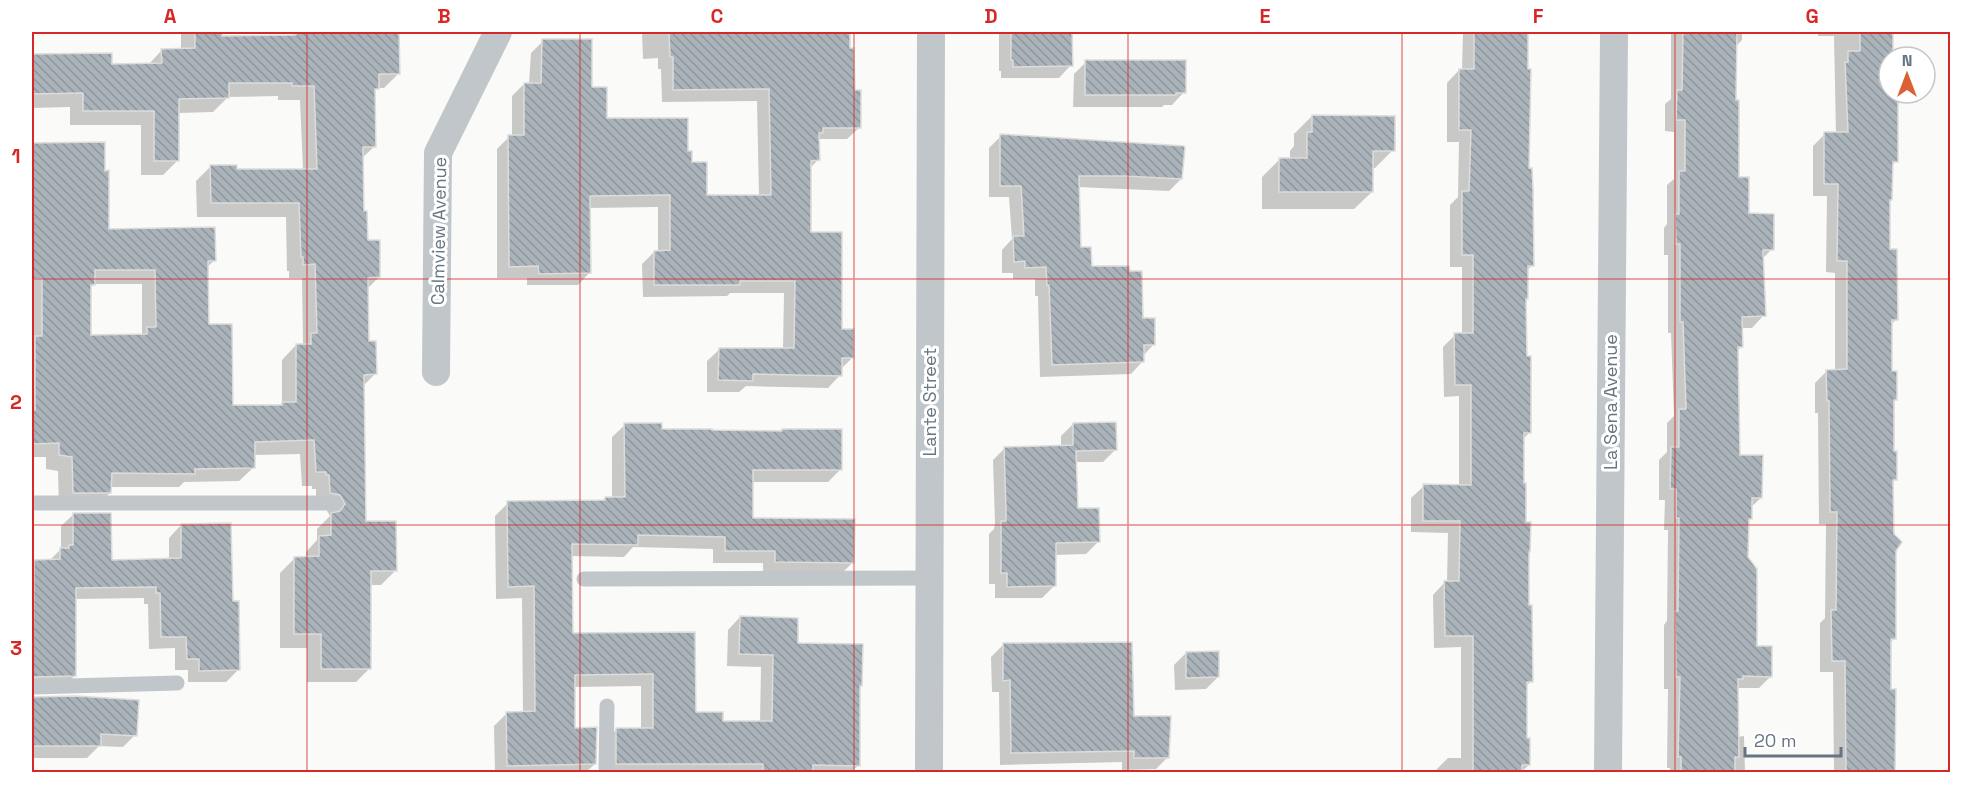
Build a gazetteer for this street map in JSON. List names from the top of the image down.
{
  "streets": {
    "street": ["Calmview Avenue", "Lante Street", "La Sena Avenue"]
  },
  "scale_bar": "20 m",
  "north": "top",
  "grid": {
    "columns": [
      "A",
      "B",
      "C",
      "D",
      "E",
      "F",
      "G"
    ],
    "rows": ["1", "2", "3"]
  }
}
